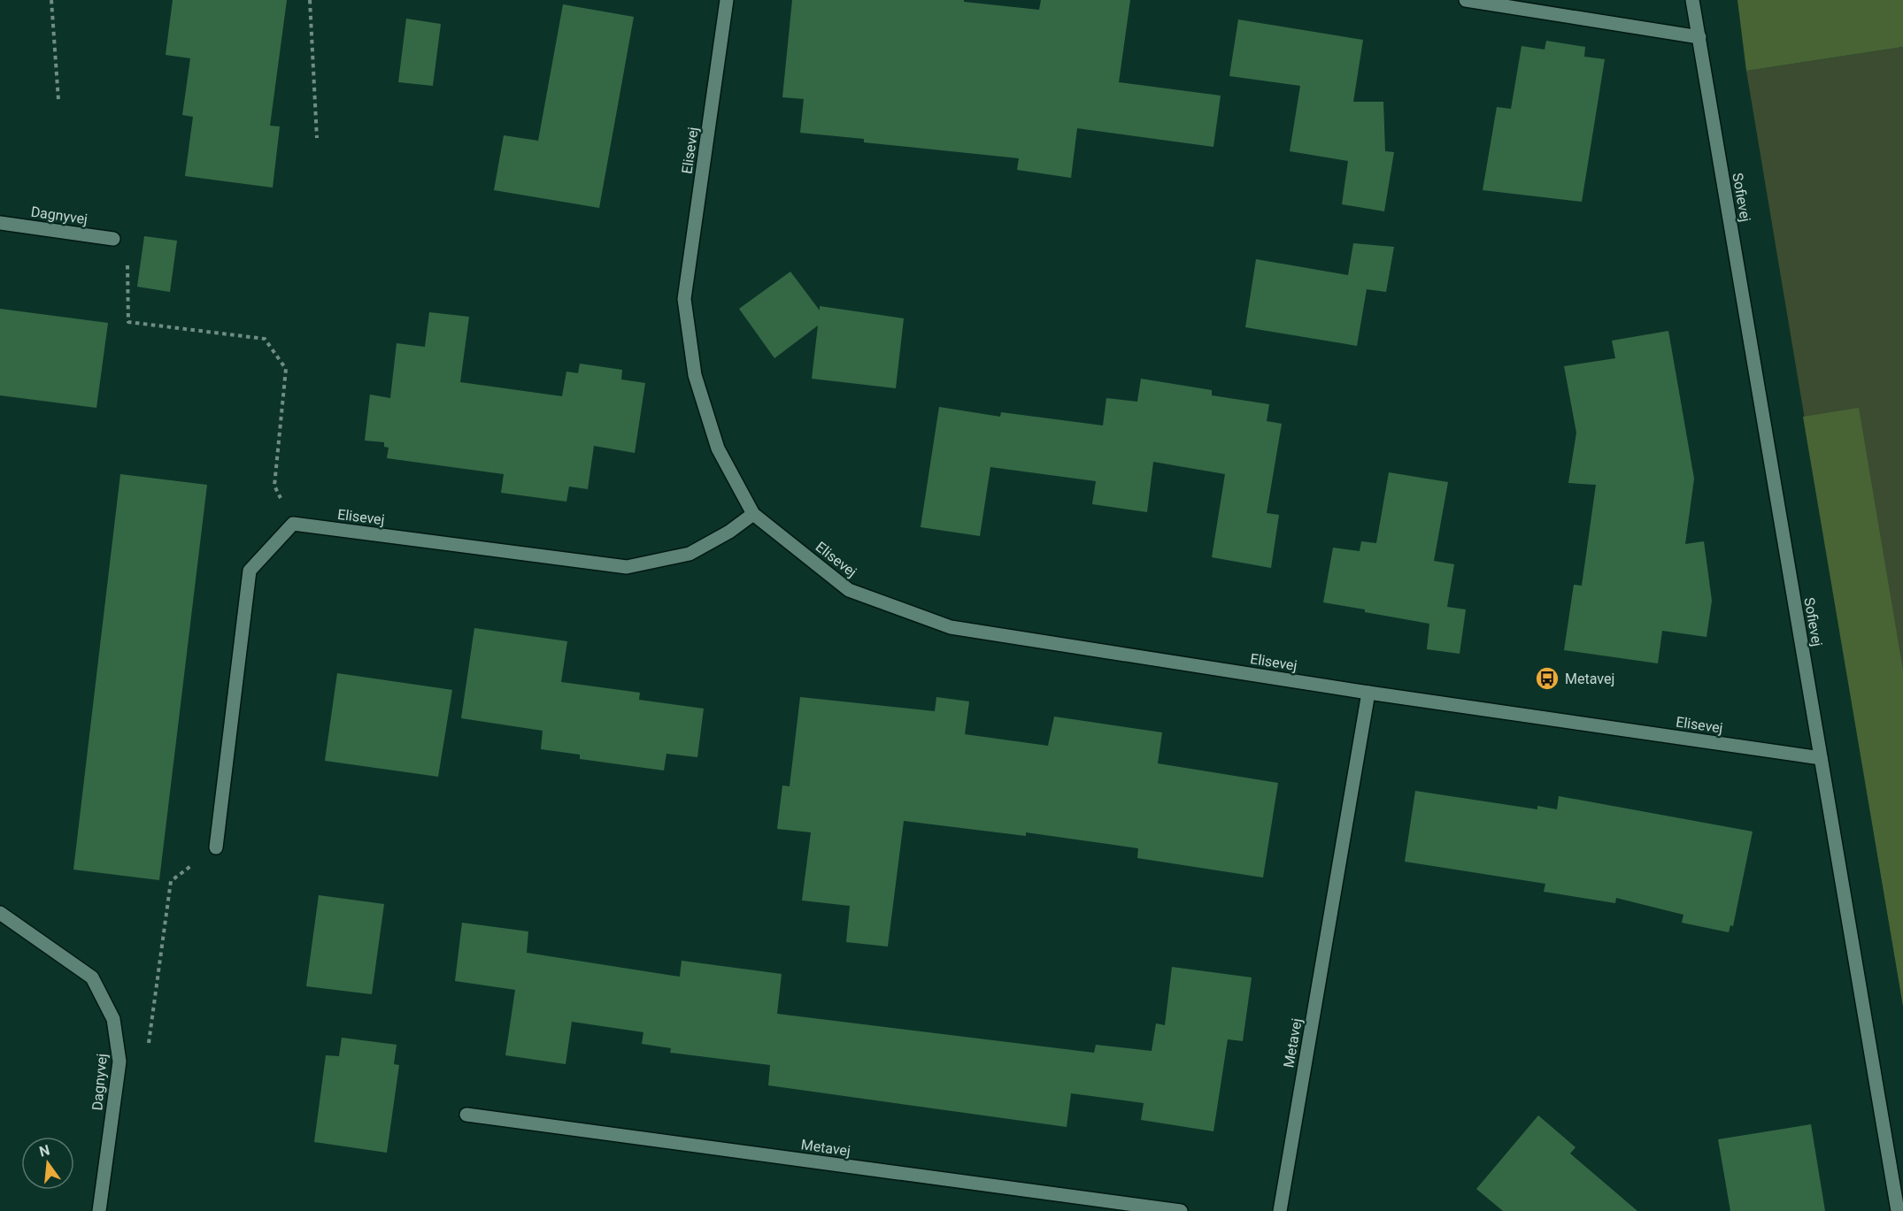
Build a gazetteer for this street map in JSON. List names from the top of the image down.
{
  "streets": {
    "street": [
      "Elisevej",
      "Sofievej",
      "Dagnyvej",
      "Metavej"
    ]
  },
  "crossings": [
    ["Elisevej", "Sofievej"],
    ["Elisevej", "Metavej"]
  ],
  "places": {
    "bus stop": ["Metavej"]
  },
  "north": "top"
}
